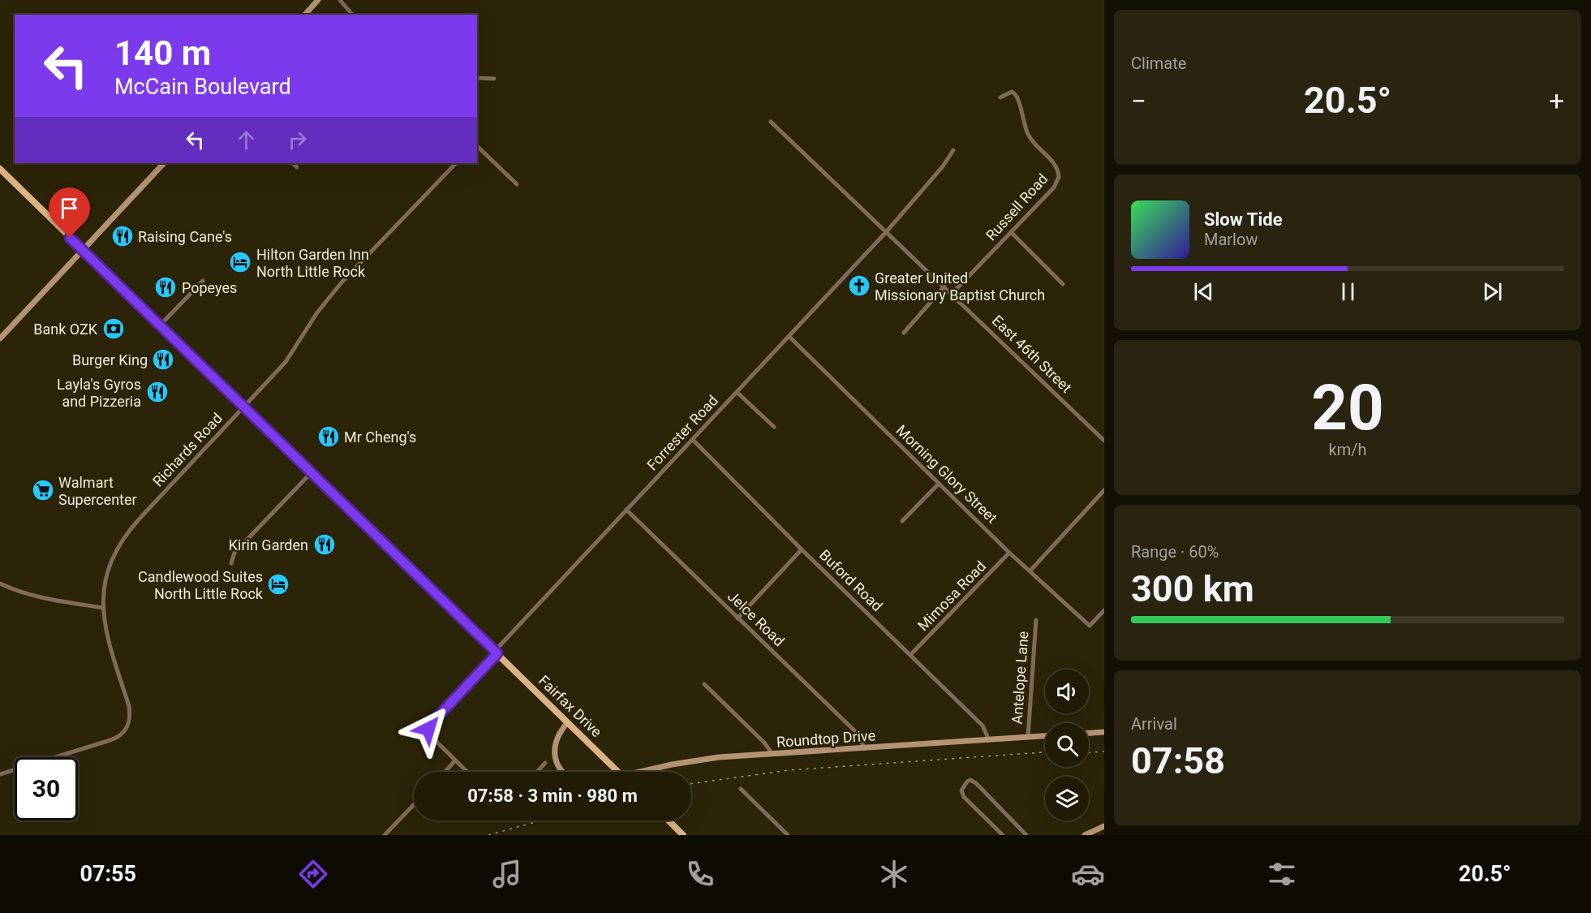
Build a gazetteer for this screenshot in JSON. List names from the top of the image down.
{
  "streets": {
    "main road": ["Fairfax Drive"],
    "street": [
      "Russell Road",
      "East 46th Street",
      "Forrester Road",
      "Richards Road",
      "Morning Glory Street",
      "Buford Road",
      "Mimosa Road",
      "Jelce Road",
      "Antelope Lane",
      "Roundtop Drive"
    ]
  },
  "crossings": [
    ["Russell Road", "East 46th Street"],
    ["East 46th Street", "Forrester Road"],
    ["Forrester Road", "Morning Glory Street"],
    ["Forrester Road", "Buford Road"],
    ["Forrester Road", "Jelce Road"],
    ["Forrester Road", "Fairfax Drive"],
    ["Richards Road", "Fairfax Drive"],
    ["Morning Glory Street", "Mimosa Road"],
    ["Buford Road", "Mimosa Road"],
    ["Buford Road", "Roundtop Drive"],
    ["Jelce Road", "Roundtop Drive"],
    ["Antelope Lane", "Roundtop Drive"]
  ],
  "places": {
    "restaurant": [
      "Raising Cane's",
      "Popeyes",
      "Burger King",
      "Layla's Gyros and Pizzeria",
      "Mr Cheng's",
      "Kirin Garden"
    ],
    "hotel": ["Hilton Garden Inn North Little Rock", "Candlewood Suites North Little Rock"],
    "church": ["Greater United Missionary Baptist Church"],
    "bank": ["Bank OZK"],
    "supermarket": ["Walmart Supercenter"]
  },
  "page": {
    "tile": [
      "Climate",
      ["20", "km/h"],
      ["Range · 60%", "300 km"],
      ["Arrival", "07:58"]
    ],
    "turn": ["140 m", "McCain Boulevard"],
    "heat": ["−", "20.5°", "+"],
    "song": ["Slow Tide", "Marlow"],
    "limit": "30",
    "trip": "07:58 · 3 min · 980 m",
    "tabs": ["07:55", "20.5°"]
  }
}
